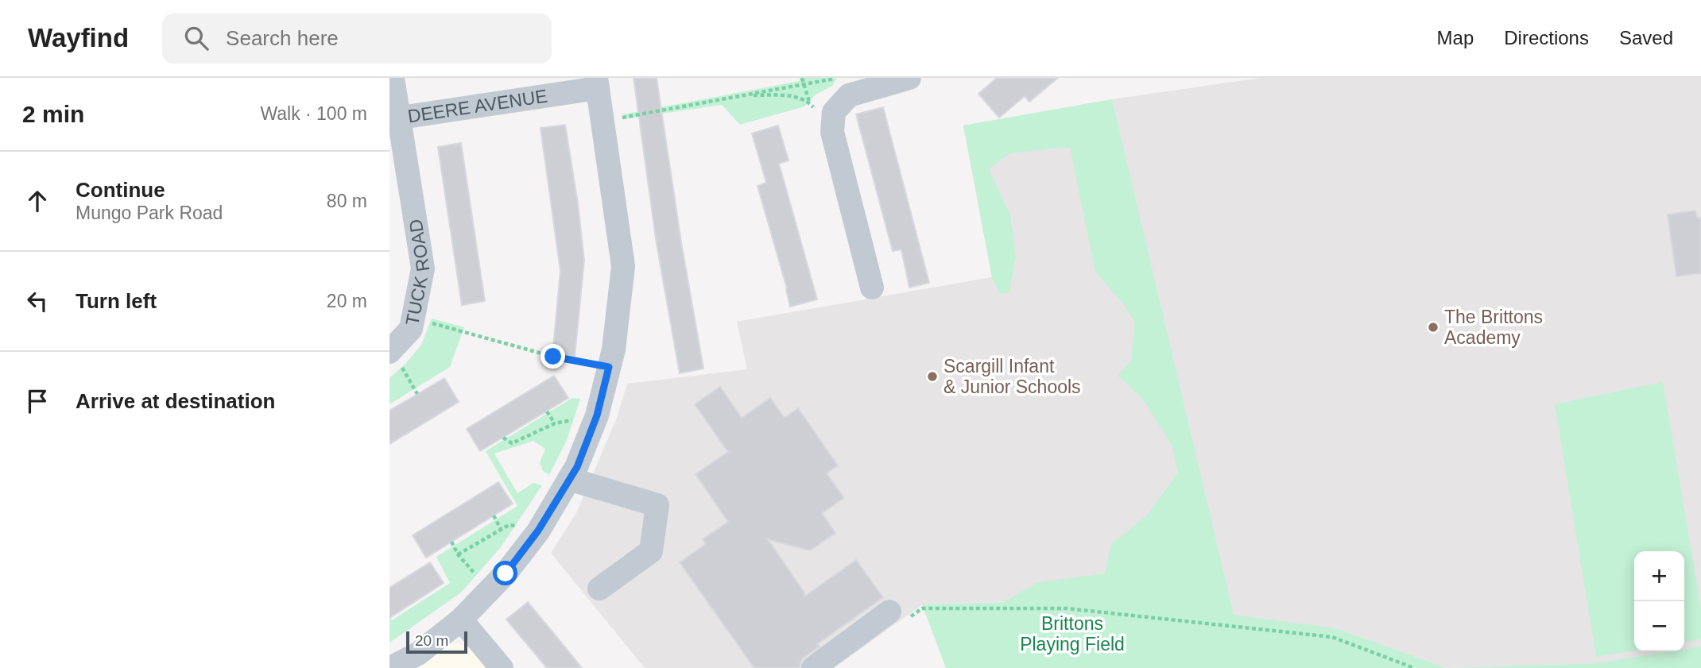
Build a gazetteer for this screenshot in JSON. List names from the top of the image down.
{
  "streets": {
    "street": ["DEERE AVENUE", "TUCK ROAD"]
  },
  "crossings": [
    ["DEERE AVENUE", "TUCK ROAD"]
  ],
  "parks": ["Brittons Playing Field"],
  "places": ["The Brittons Academy", "Scargill Infant & Junior Schools"],
  "scale_bar": "20 m",
  "page": {
    "header": "Wayfind",
    "search": "Search here",
    "nav": ["Map", "Directions", "Saved"],
    "heading": ["2 min", "Walk · 100 m"],
    "list": [
      ["Continue", "Mungo Park Road", "80 m"],
      ["Turn left", "20 m"],
      "Arrive at destination"
    ],
    "map_buttons": ["+", "−"],
    "scale": "20 m"
  }
}
